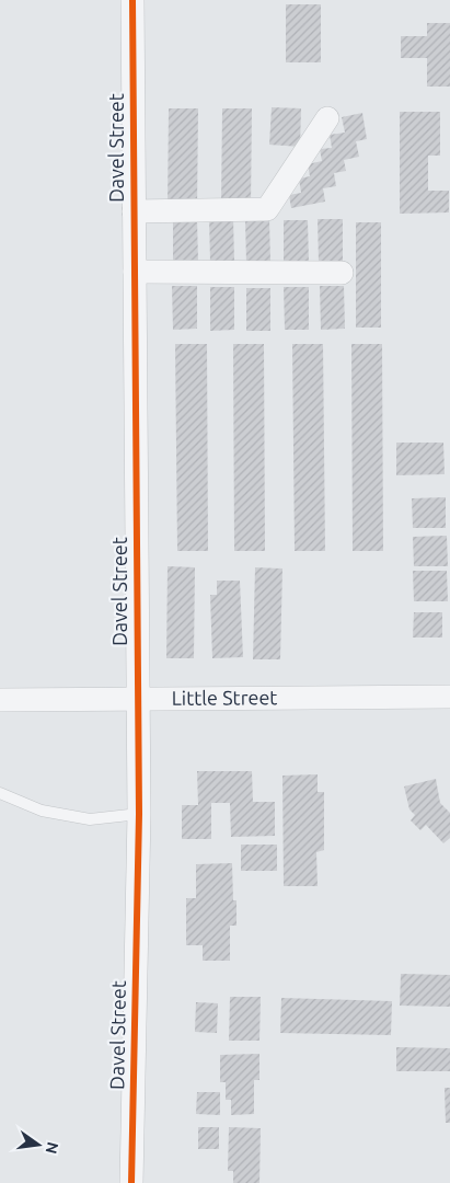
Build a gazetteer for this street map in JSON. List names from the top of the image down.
{
  "streets": {
    "street": ["Davel Street", "Little Street"]
  },
  "crossings": [
    ["Davel Street", "Little Street"]
  ],
  "north": "right"
}
